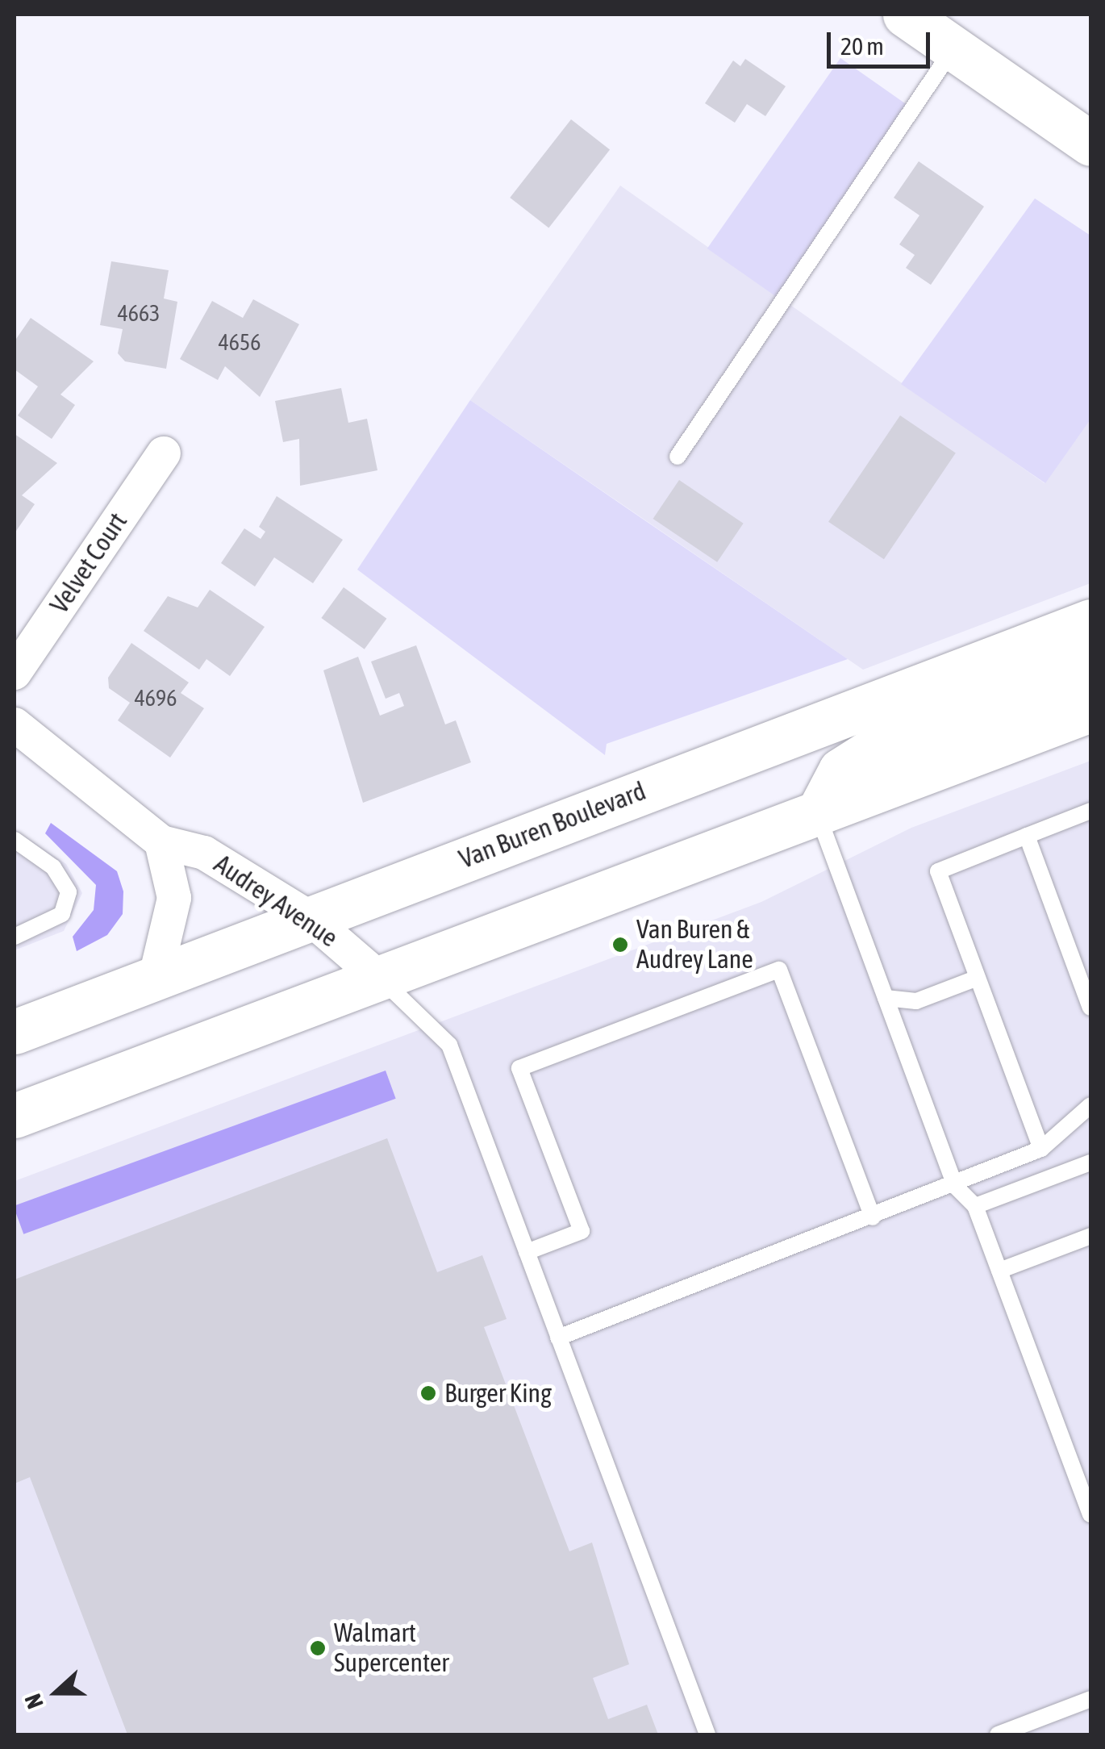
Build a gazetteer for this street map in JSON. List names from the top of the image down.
{
  "streets": {
    "main road": ["Van Buren Boulevard"],
    "street": ["Velvet Court", "Audrey Avenue"]
  },
  "crossings": [
    ["Van Buren Boulevard", "Audrey Avenue"]
  ],
  "places": ["Van Buren & Audrey Lane", "Burger King", "Walmart Supercenter"],
  "house_numbers": ["4663", "4656", "4696"],
  "scale_bar": "20 m",
  "north": "left"
}
